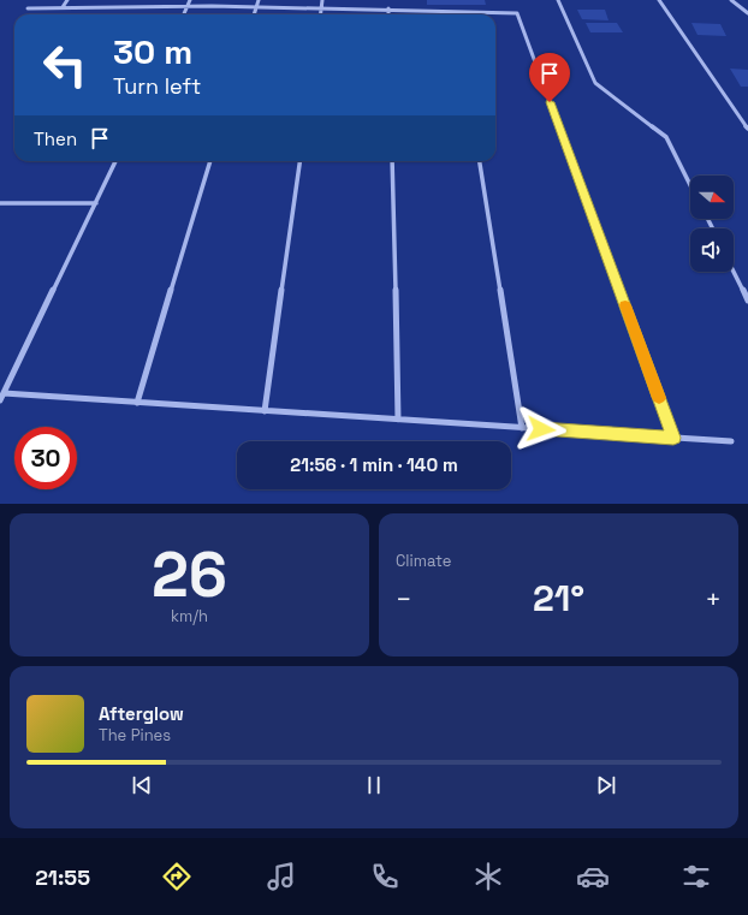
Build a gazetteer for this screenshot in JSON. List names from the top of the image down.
{
  "north": "right",
  "page": {
    "turn": ["30 m", "Turn left"],
    "then": "Then",
    "limit": "30",
    "trip": "21:56 · 1 min · 140 m",
    "tile": [
      ["26", "km/h"],
      "Climate"
    ],
    "heat": ["−", "21°", "+"],
    "song": ["Afterglow", "The Pines"],
    "tabs": "21:55"
  }
}
